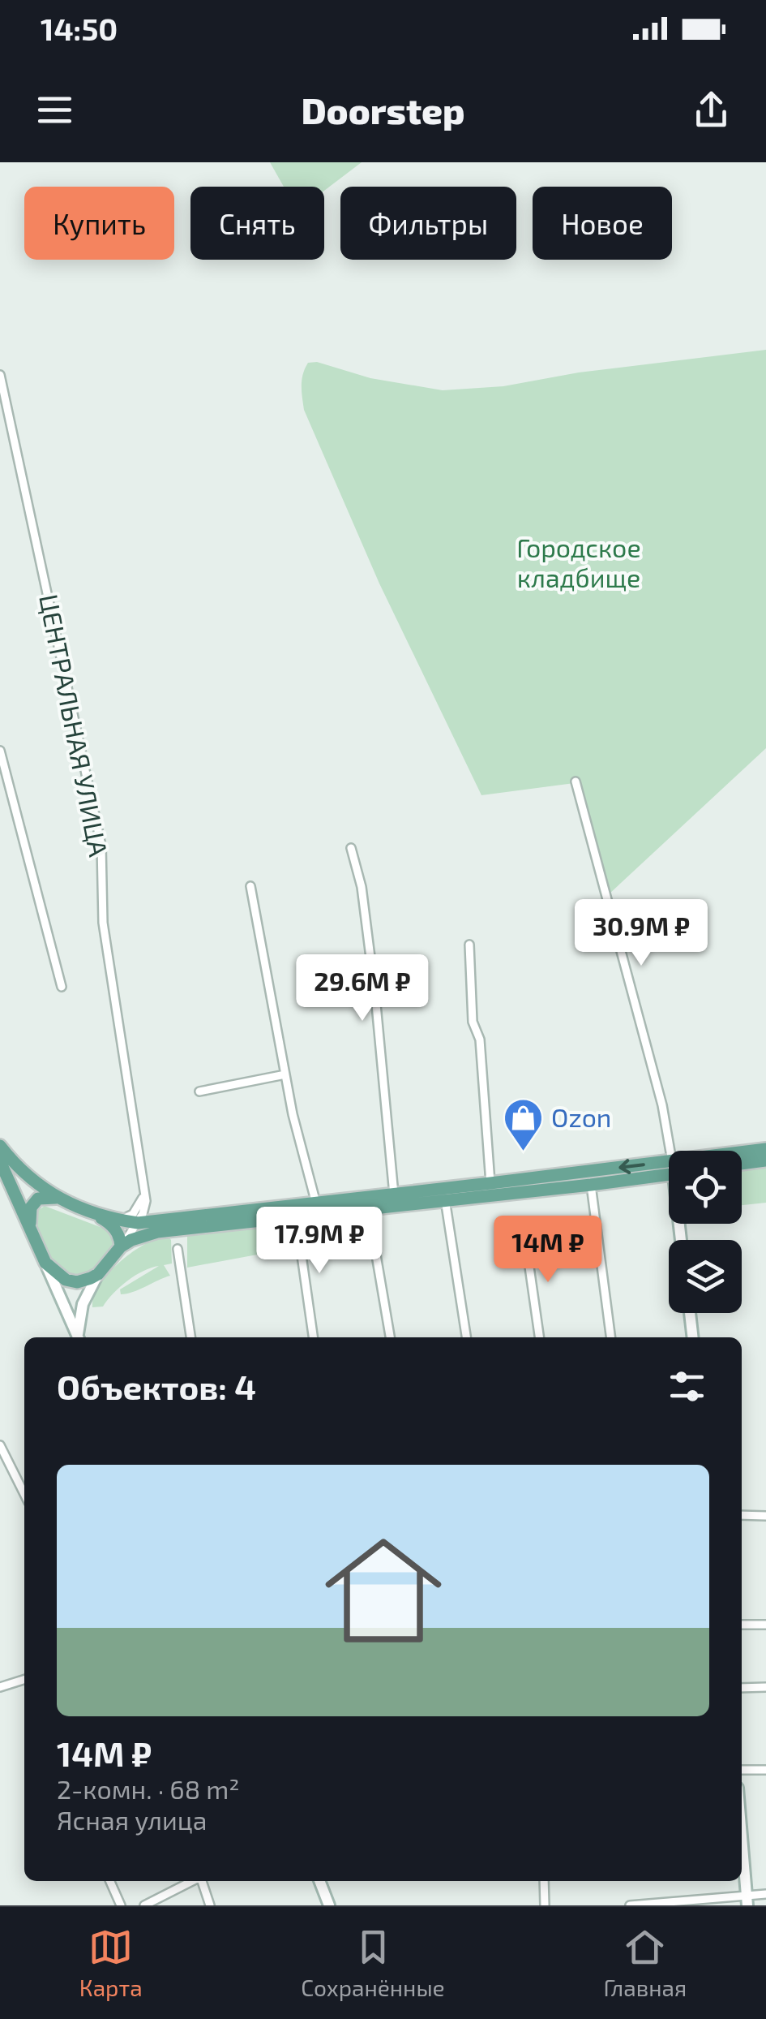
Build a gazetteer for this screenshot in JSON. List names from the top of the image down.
{
  "streets": {
    "street": ["ЦЕНТРАЛЬНАЯ УЛИЦА"]
  },
  "parks": ["Городское кладбище"],
  "places": {
    "shop": ["Ozon"]
  },
  "page": {
    "status": "14:50",
    "header": "Doorstep",
    "chip": [
      "Купить",
      "Снять",
      "Фильтры",
      "Новое"
    ],
    "price": [
      "30.9M ₽",
      "29.6M ₽",
      "17.9M ₽",
      "14M ₽"
    ],
    "heading": "Объектов: 4",
    "list": [
      {
        "name": "14M ₽",
        "note": "2-комн. · 68 m² · Ясная улица"
      }
    ],
    "tabs": ["Карта", "Сохранённые", "Главная"]
  }
}
